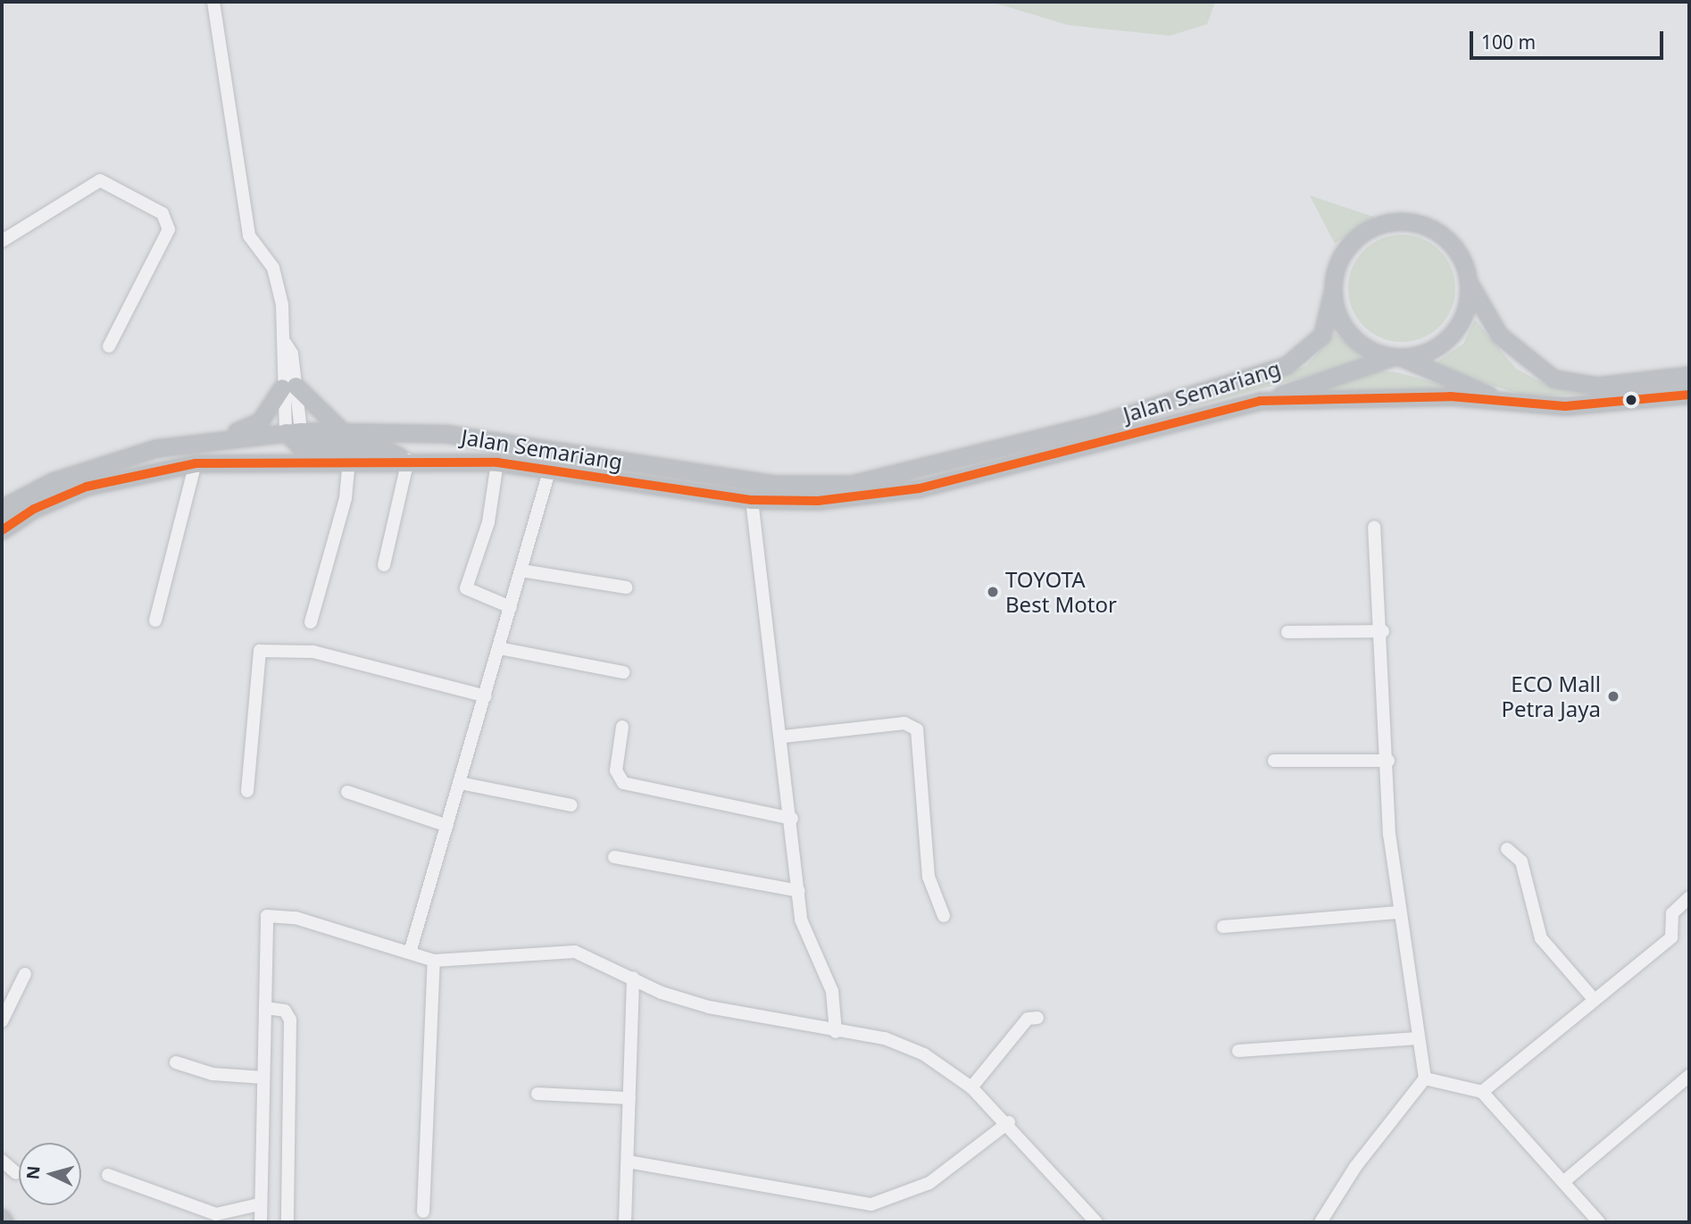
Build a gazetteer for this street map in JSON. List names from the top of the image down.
{
  "streets": {
    "main road": ["Jalan Semariang"]
  },
  "places": ["TOYOTA Best Motor", "ECO Mall Petra Jaya"],
  "scale_bar": "100 m",
  "north": "left"
}
